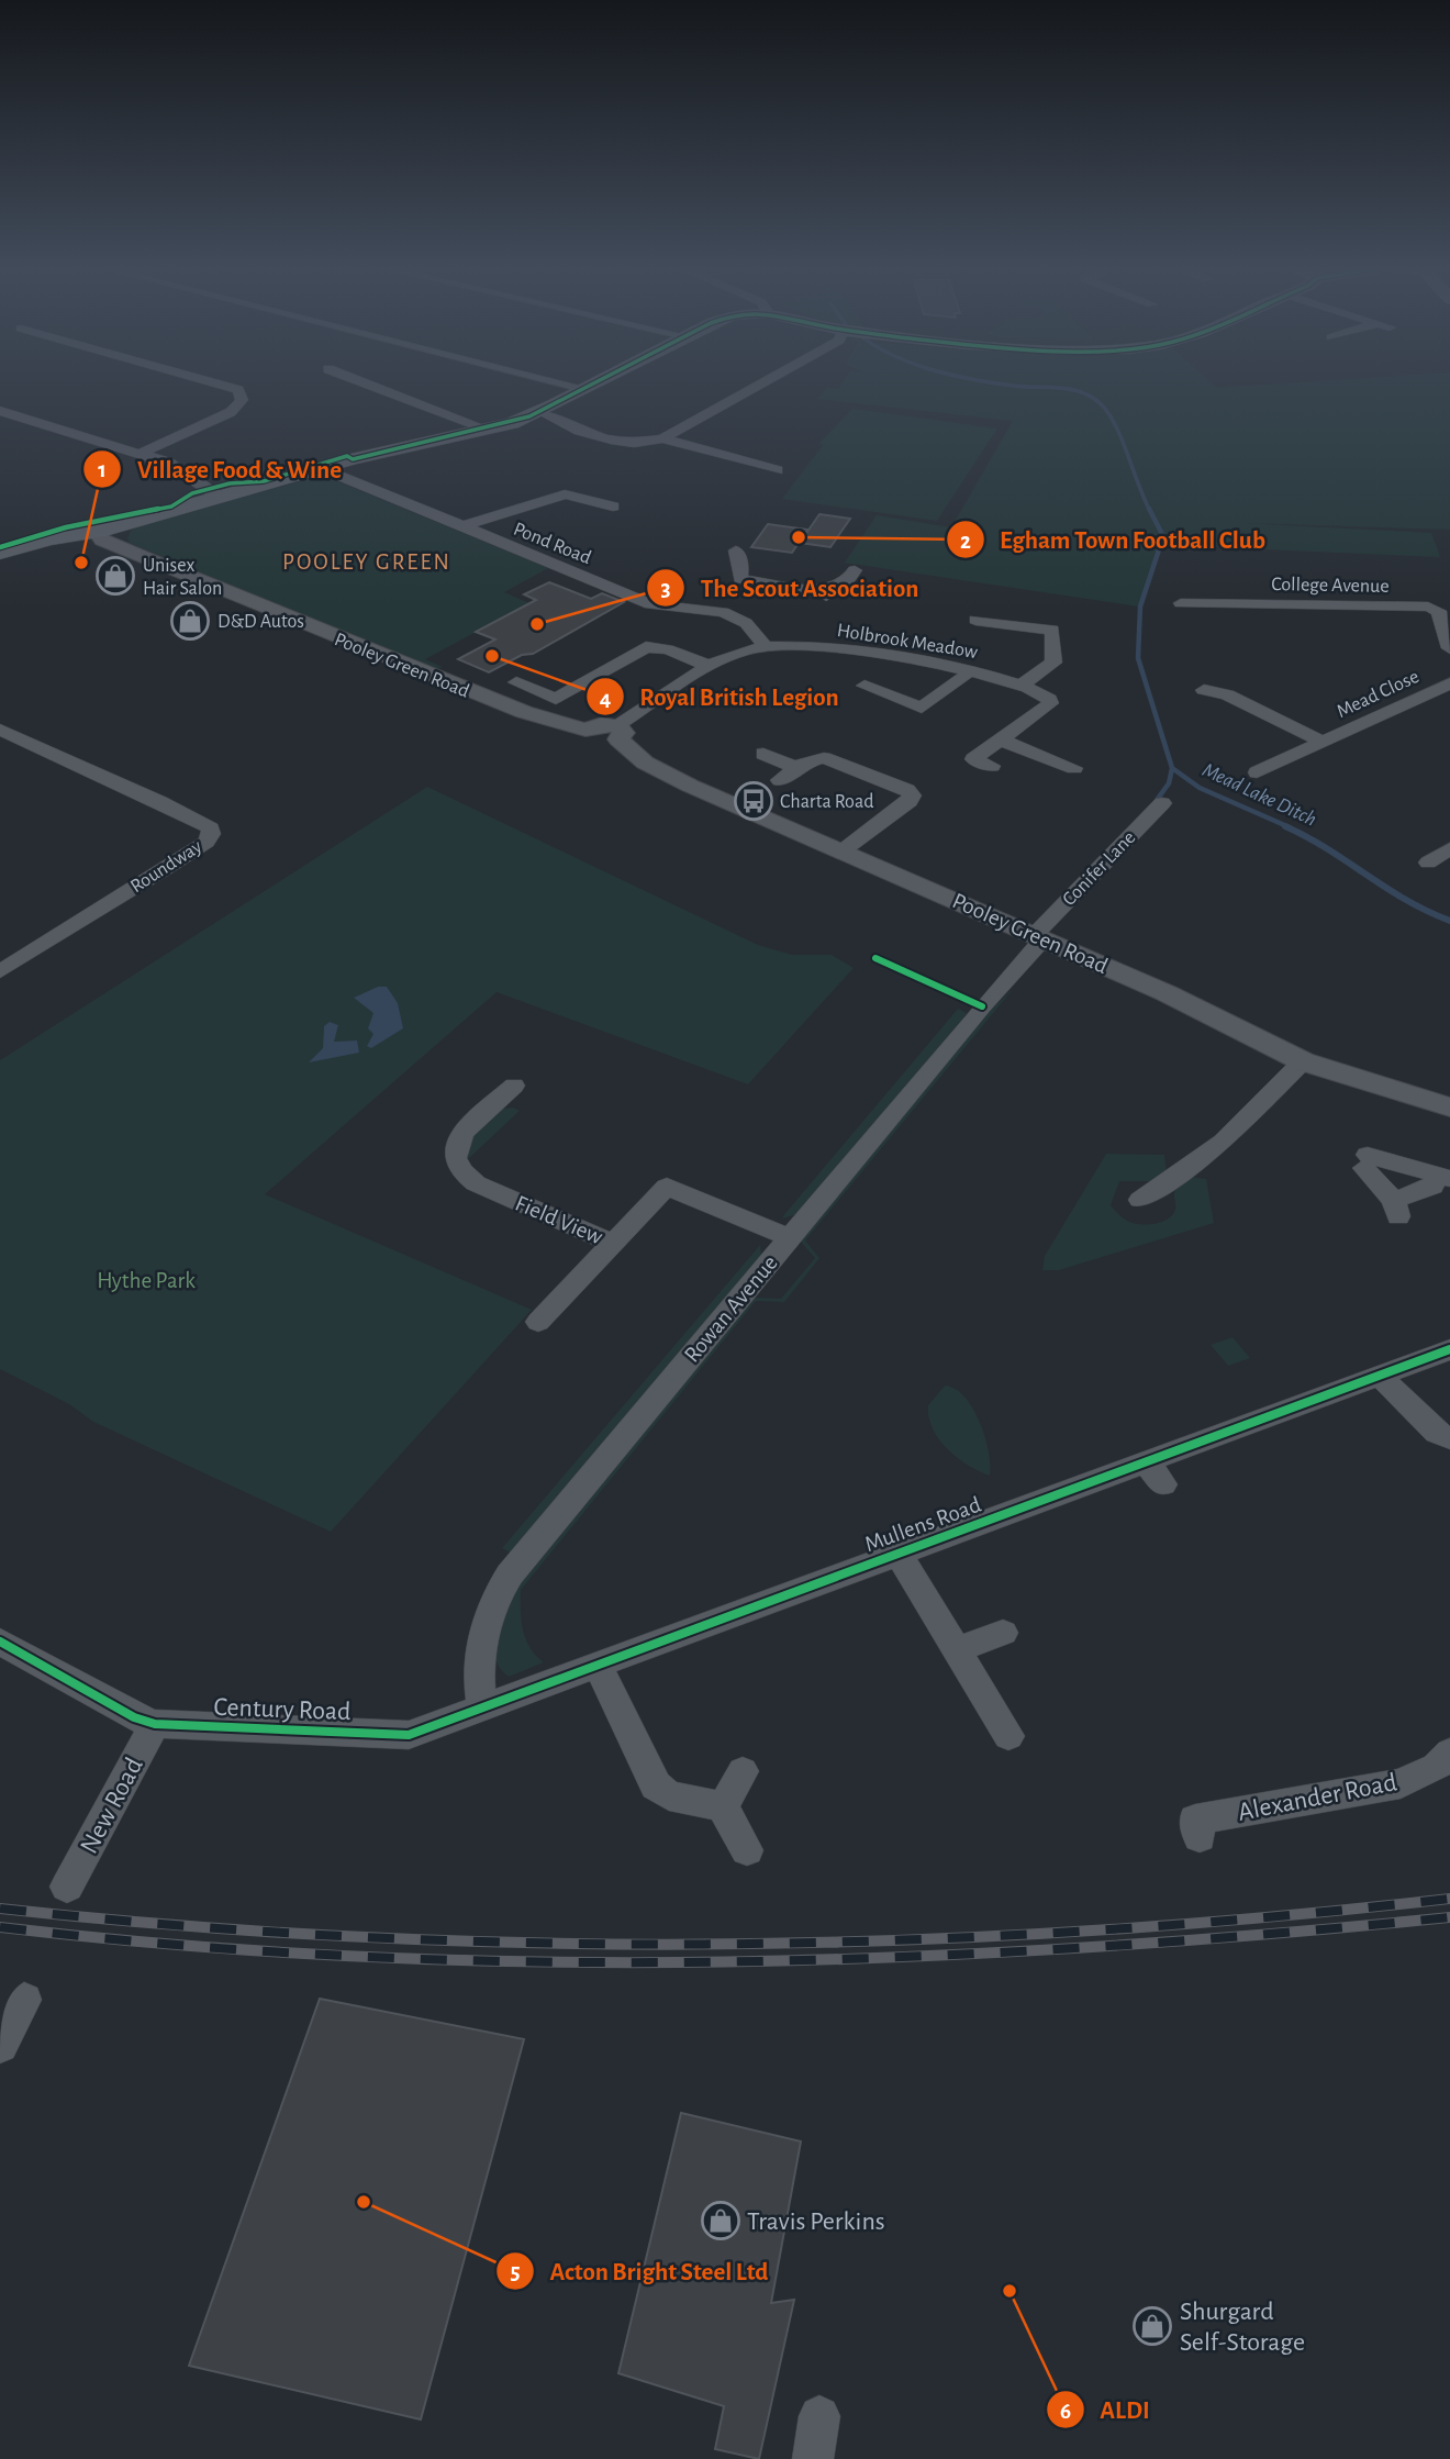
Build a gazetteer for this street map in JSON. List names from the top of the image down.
{
  "streets": {
    "street": [
      "Pond Road",
      "College Avenue",
      "Holbrook Meadow",
      "Pooley Green Road",
      "Mead Close",
      "Roundway",
      "Conifer Lane",
      "Field View",
      "Rowan Avenue",
      "Mullens Road",
      "Century Road",
      "Alexander Road",
      "New Road"
    ]
  },
  "crossings": [
    ["Pond Road", "Holbrook Meadow"],
    ["Holbrook Meadow", "Pooley Green Road"],
    ["Pooley Green Road", "Conifer Lane"],
    ["Pooley Green Road", "Rowan Avenue"],
    ["Conifer Lane", "Rowan Avenue"],
    ["Field View", "Rowan Avenue"],
    ["Rowan Avenue", "Mullens Road"],
    ["Mullens Road", "Century Road"],
    ["Century Road", "New Road"]
  ],
  "districts": ["POOLEY GREEN"],
  "water": ["Mead Lake Ditch"],
  "parks": ["Hythe Park"],
  "places": {
    "other": [
      "Egham Town Football Club",
      "Village Food & Wine",
      "The Scout Association",
      "Royal British Legion",
      "Acton Bright Steel Ltd",
      "ALDI"
    ],
    "shop": [
      "Unisex Hair Salon",
      "D&D Autos",
      "Travis Perkins",
      "Shurgard Self-Storage"
    ],
    "bus stop": ["Charta Road"]
  }
}
